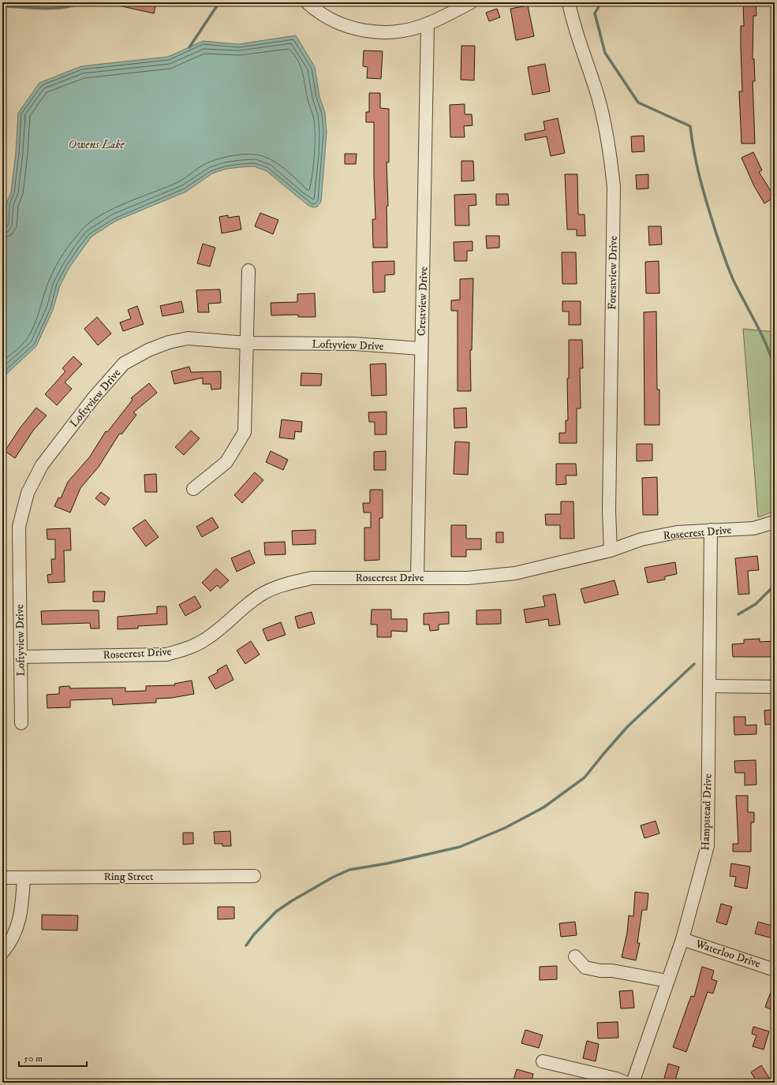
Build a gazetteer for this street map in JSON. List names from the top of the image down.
{
  "streets": {
    "street": [
      "Forestview Drive",
      "Crestview Drive",
      "Loftyview Drive",
      "Rosecrest Drive",
      "Hampstead Drive",
      "Ring Street",
      "Waterloo Drive"
    ]
  },
  "crossings": [
    ["Forestview Drive", "Rosecrest Drive"],
    ["Crestview Drive", "Loftyview Drive"],
    ["Crestview Drive", "Rosecrest Drive"],
    ["Loftyview Drive", "Rosecrest Drive"],
    ["Rosecrest Drive", "Hampstead Drive"],
    ["Hampstead Drive", "Waterloo Drive"]
  ],
  "water": ["Owens Lake"],
  "scale_bar": "50 m"
}
